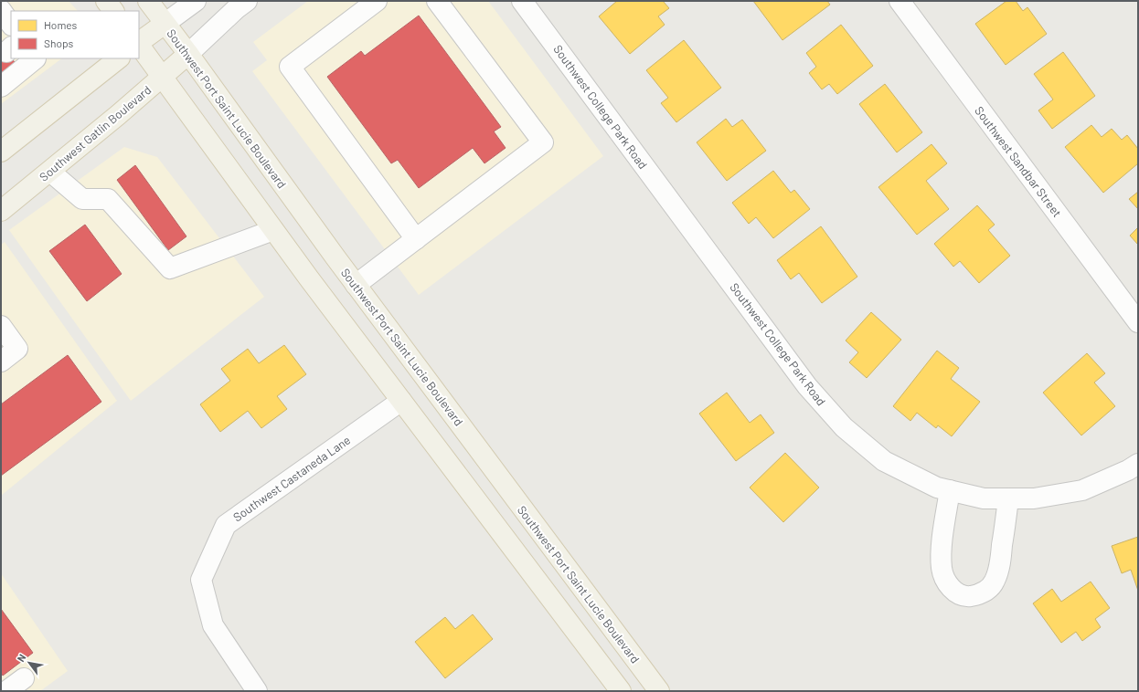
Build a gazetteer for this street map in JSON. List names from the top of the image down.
{
  "streets": {
    "main road": ["Southwest Port Saint Lucie Boulevard", "Southwest Gatlin Boulevard"],
    "street": ["Southwest College Park Road", "Southwest Sandbar Street", "Southwest Castaneda Lane"]
  },
  "crossings": [
    ["Southwest Port Saint Lucie Boulevard", "Southwest Gatlin Boulevard"]
  ],
  "legend": ["Homes", "Shops"],
  "north": "top left"
}
